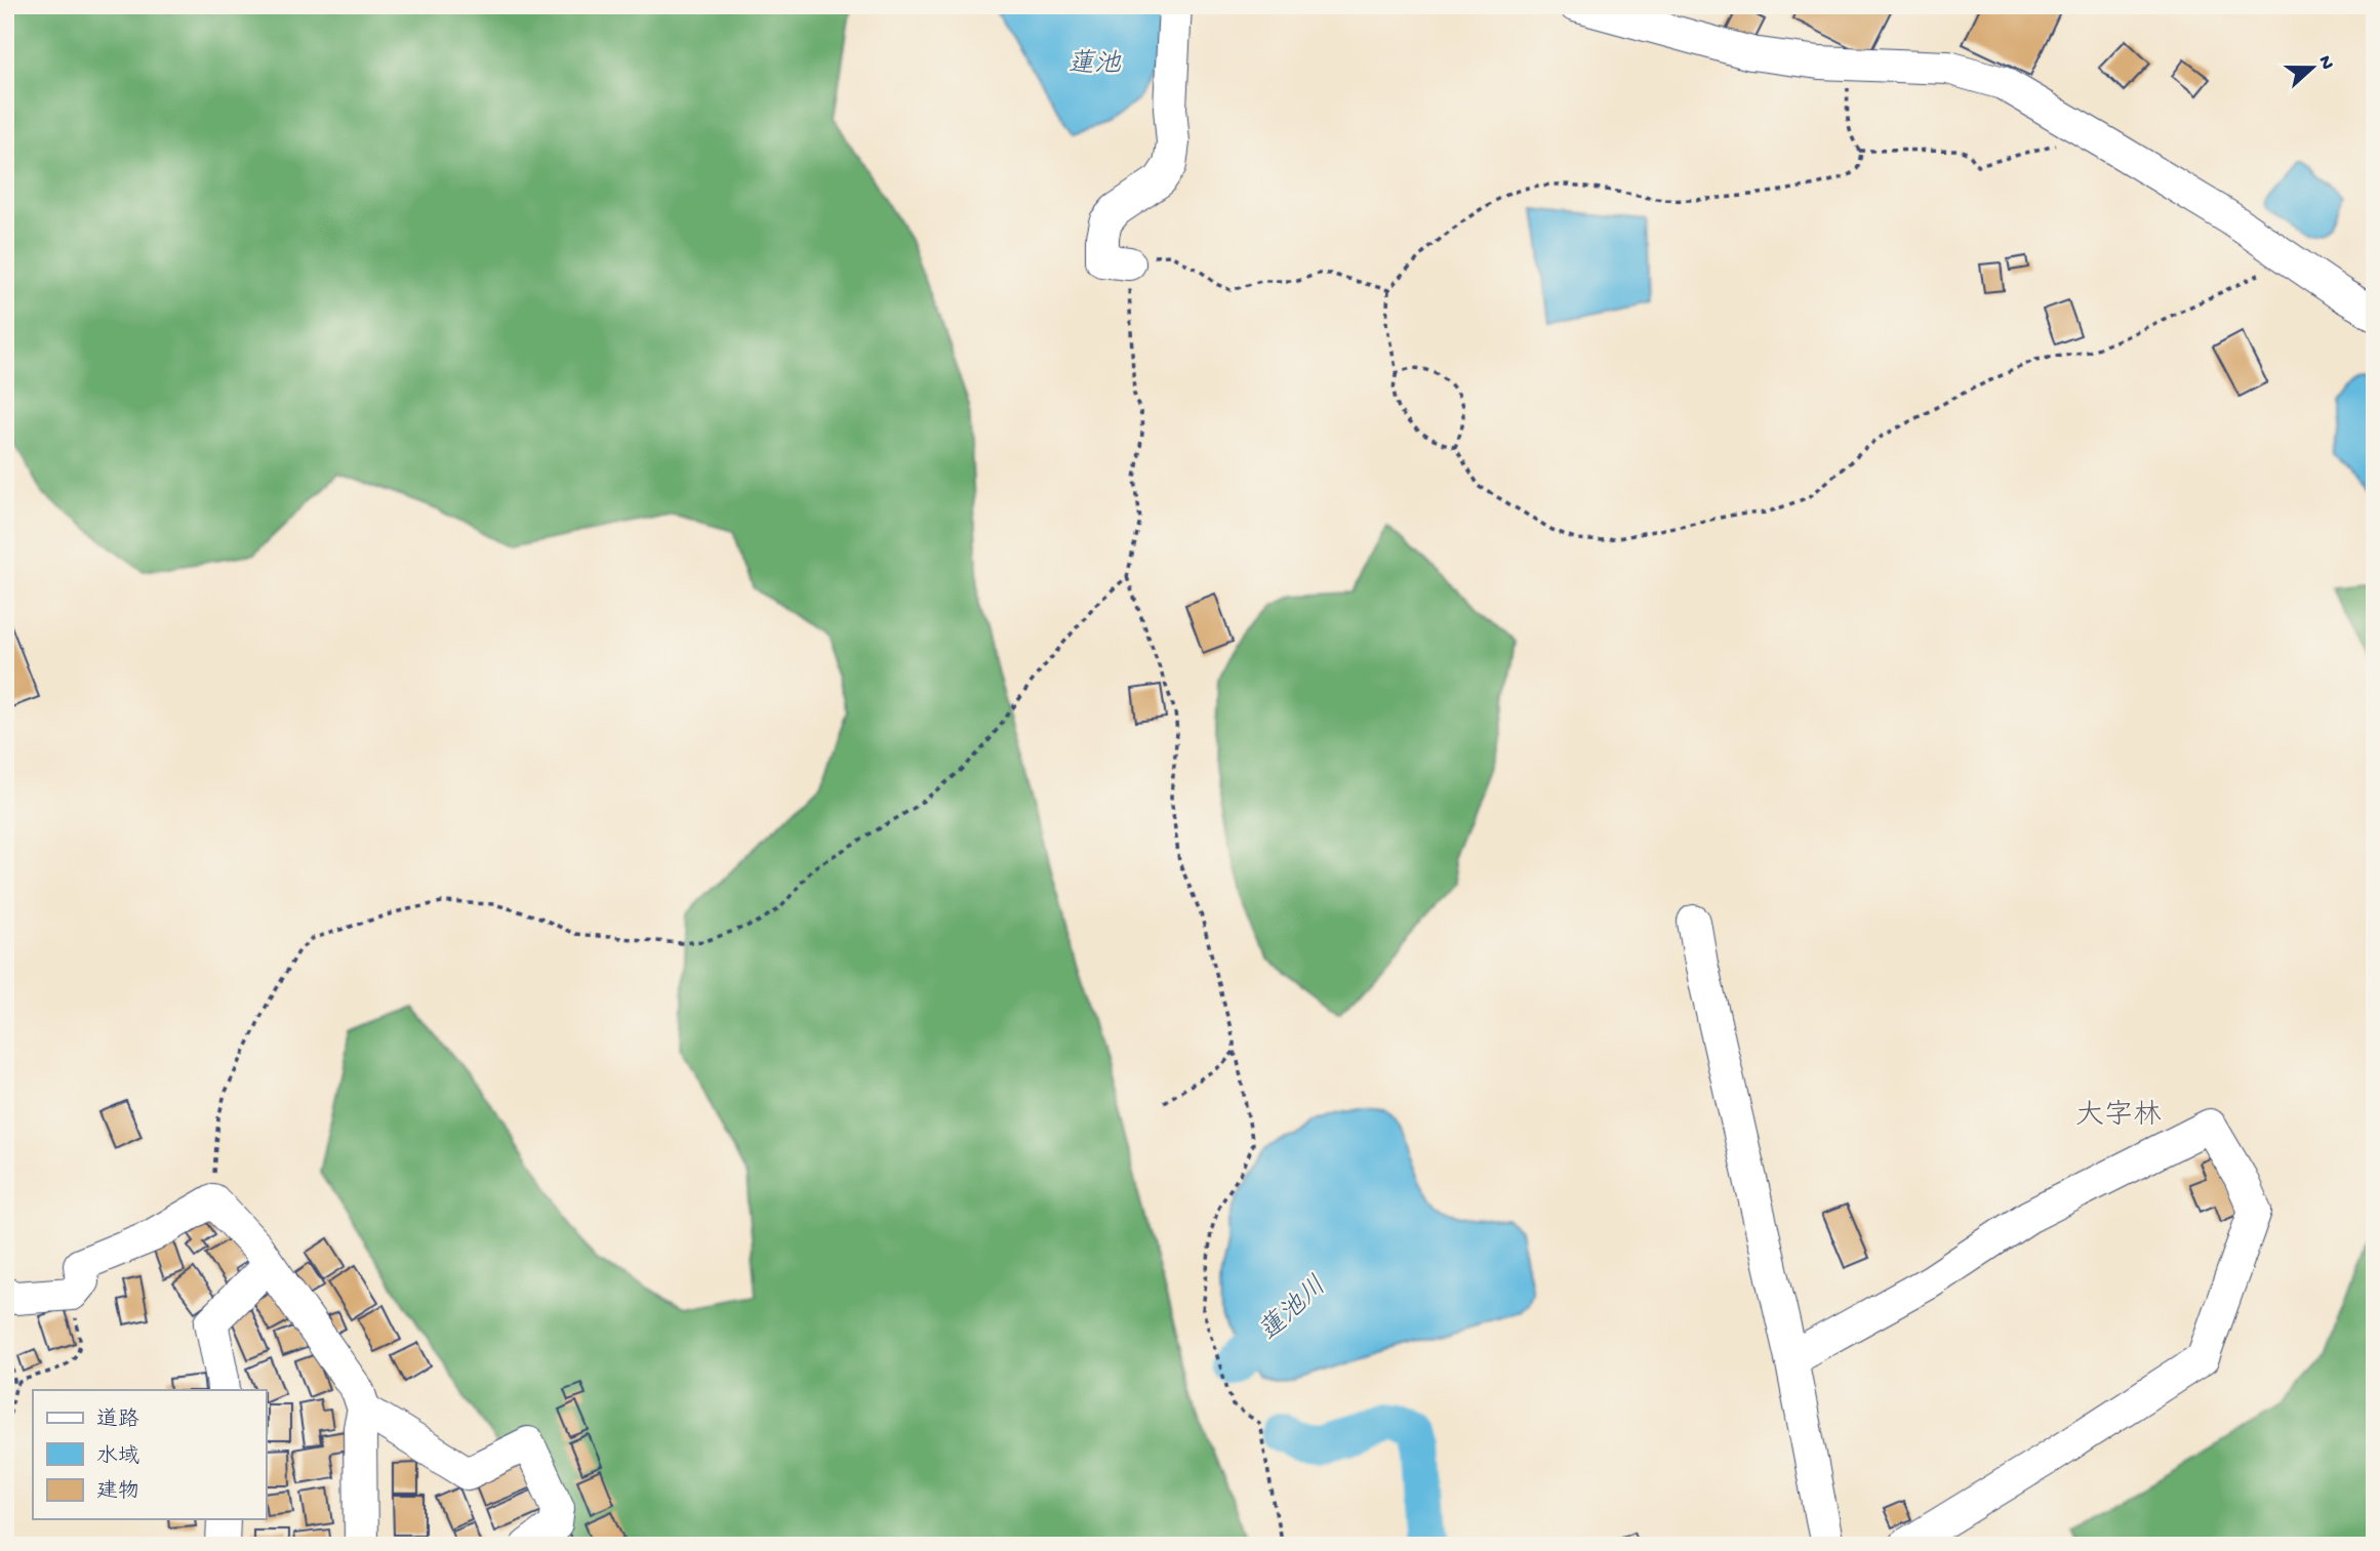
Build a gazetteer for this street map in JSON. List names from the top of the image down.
{
  "districts": ["大字林"],
  "water": ["蓮池", "蓮池川"],
  "legend": ["道路", "水域", "建物"],
  "north": "right"
}
